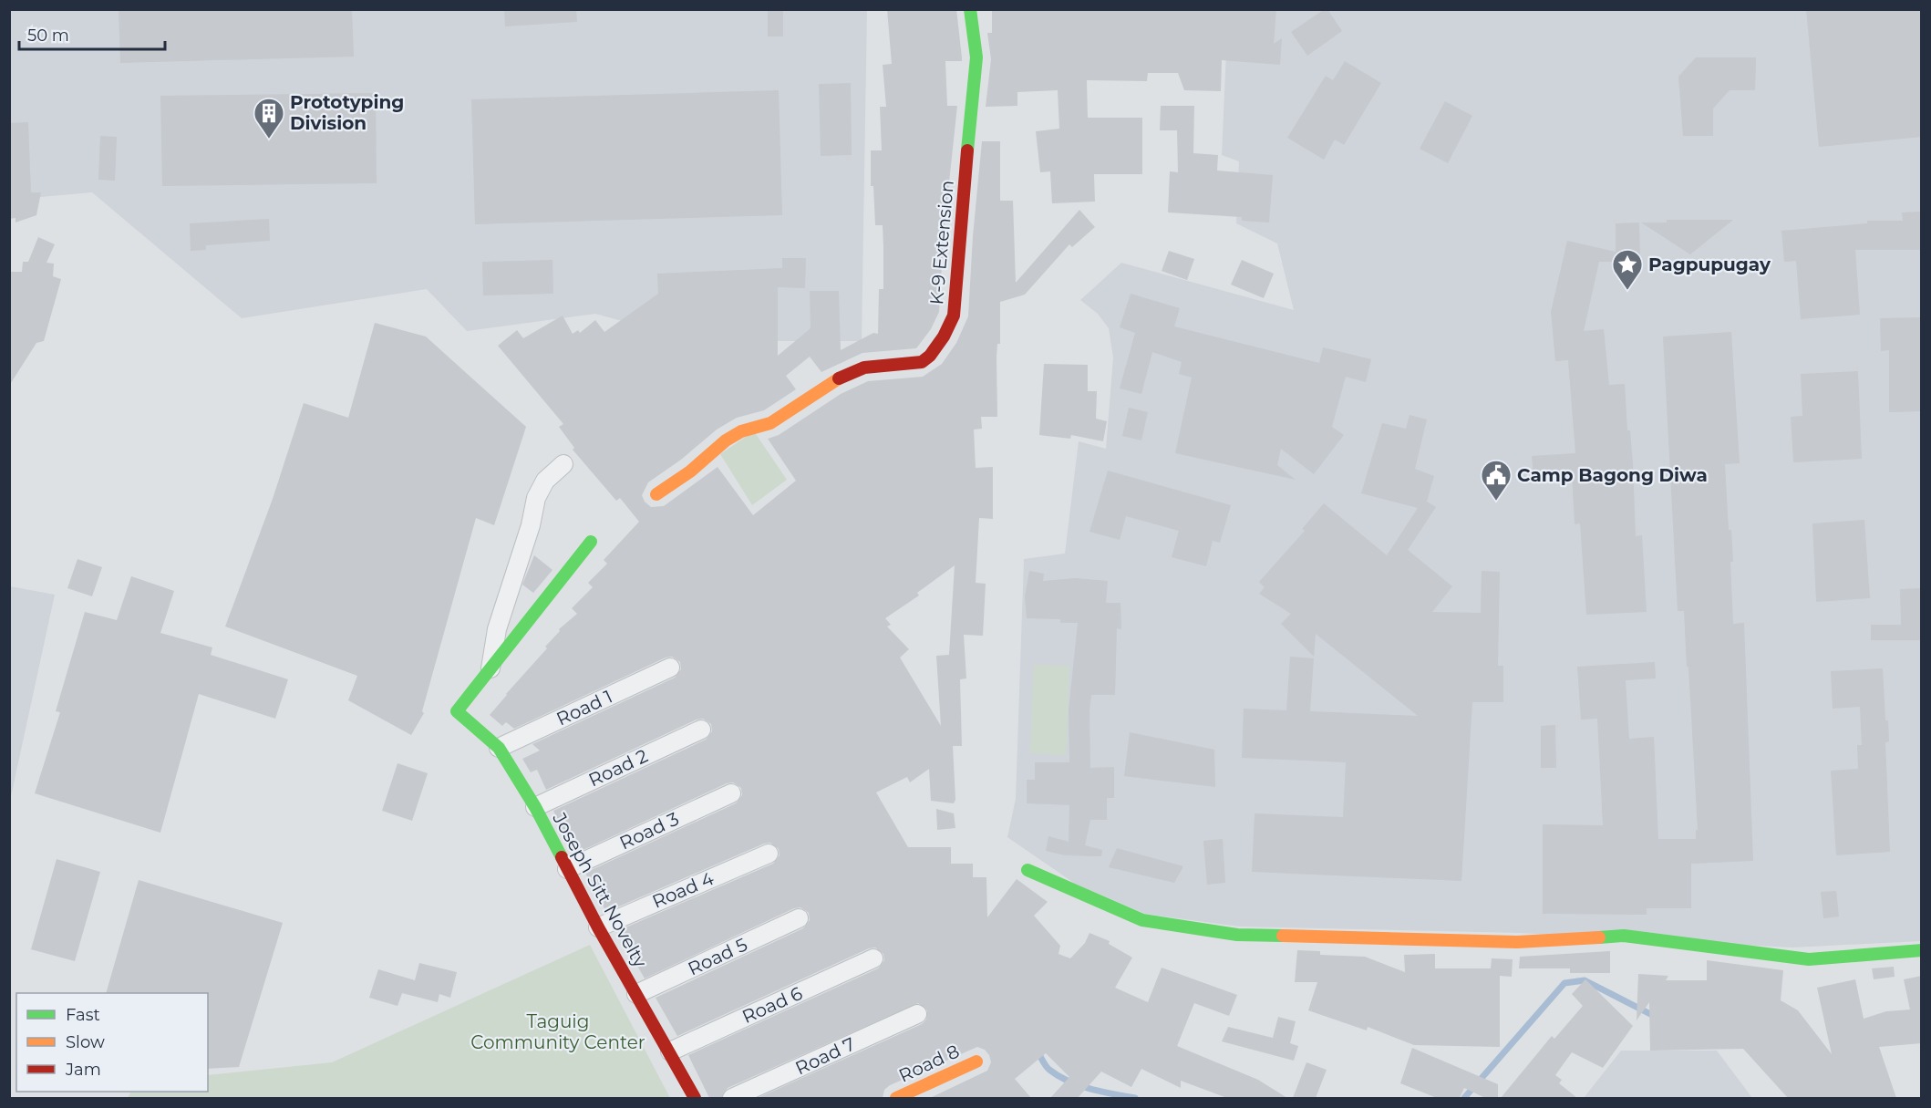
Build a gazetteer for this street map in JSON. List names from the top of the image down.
{
  "streets": {
    "street": [
      "K-9 Extension",
      "Road 1",
      "Road 2",
      "Road 3",
      "Joseph Sitt Novelty",
      "Road 4",
      "Road 5",
      "Road 6",
      "Road 7",
      "Road 8"
    ]
  },
  "crossings": [
    ["Road 1", "Joseph Sitt Novelty"],
    ["Road 2", "Joseph Sitt Novelty"],
    ["Road 3", "Joseph Sitt Novelty"],
    ["Joseph Sitt Novelty", "Road 4"],
    ["Joseph Sitt Novelty", "Road 5"],
    ["Joseph Sitt Novelty", "Road 6"]
  ],
  "parks": ["Taguig Community Center"],
  "places": {
    "building": ["Prototyping Division"],
    "place": ["Pagpupugay"],
    "public building": ["Camp Bagong Diwa"]
  },
  "legend": ["Fast", "Slow", "Jam"],
  "scale_bar": "50 m"
}
